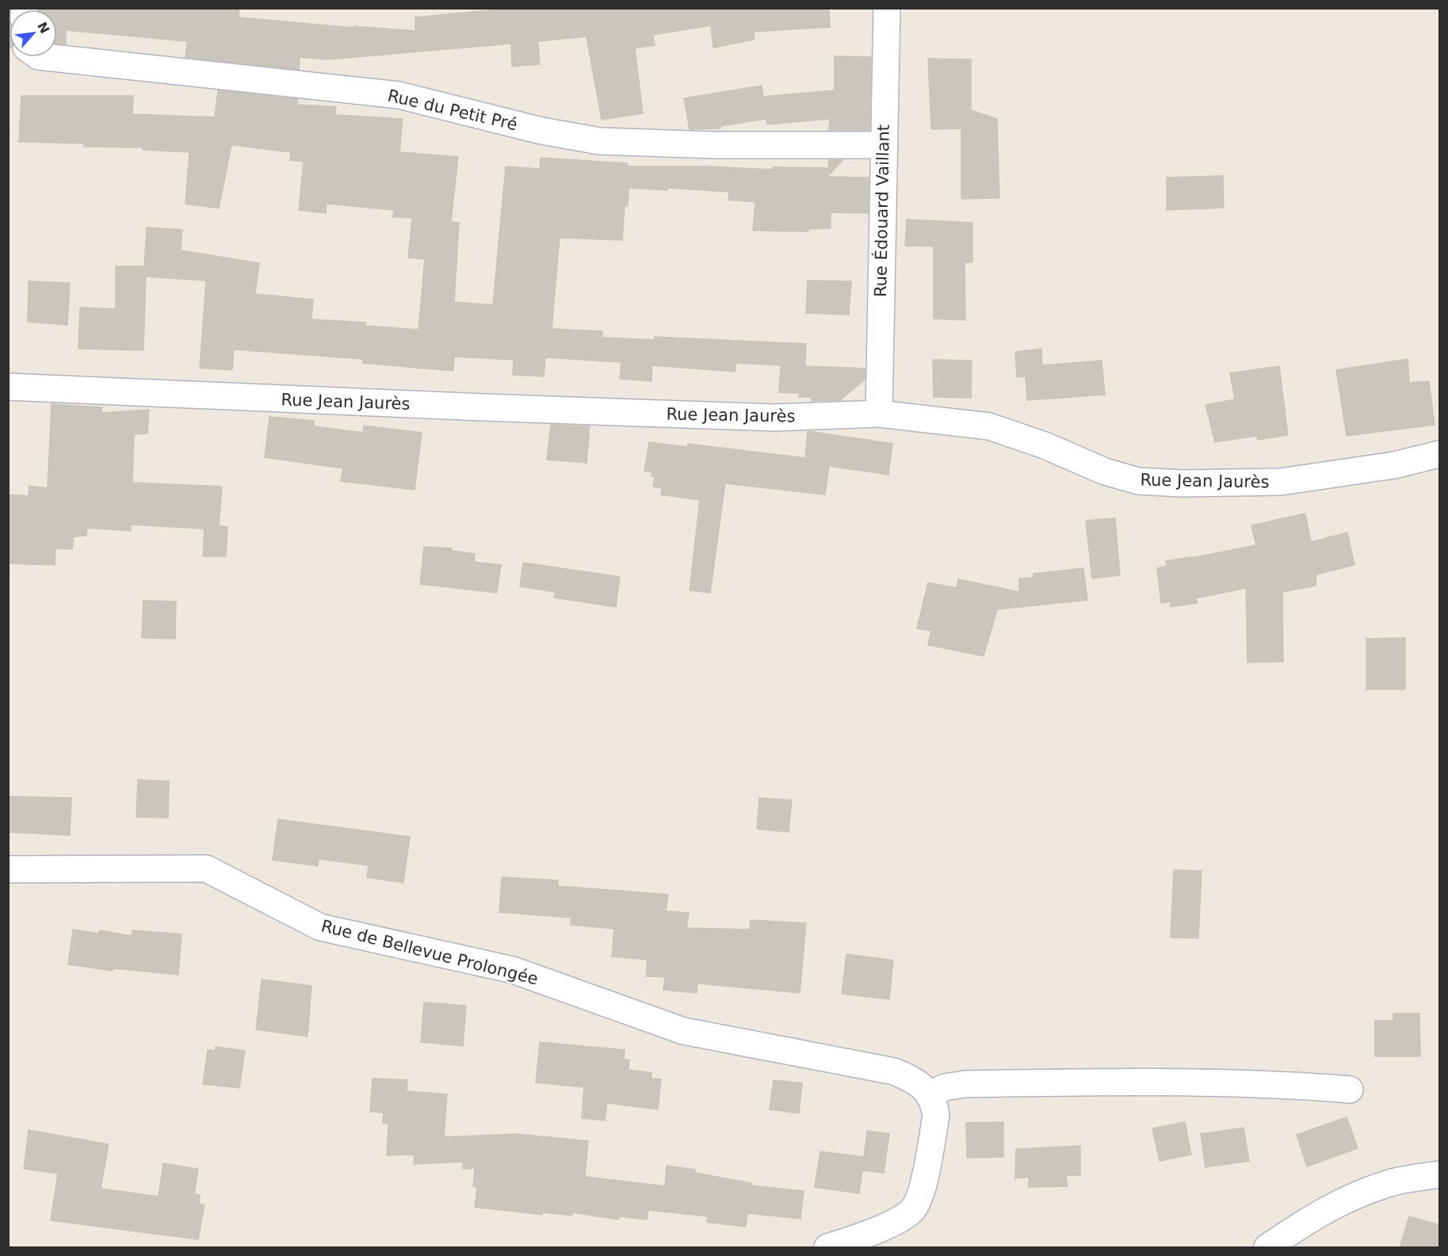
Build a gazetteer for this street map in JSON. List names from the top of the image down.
{
  "streets": {
    "street": [
      "Rue du Petit Pré",
      "Rue Édouard Vaillant",
      "Rue Jean Jaurès",
      "Rue de Bellevue Prolongée"
    ]
  },
  "crossings": [
    ["Rue du Petit Pré", "Rue Édouard Vaillant"],
    ["Rue Édouard Vaillant", "Rue Jean Jaurès"]
  ],
  "north": "top right"
}
